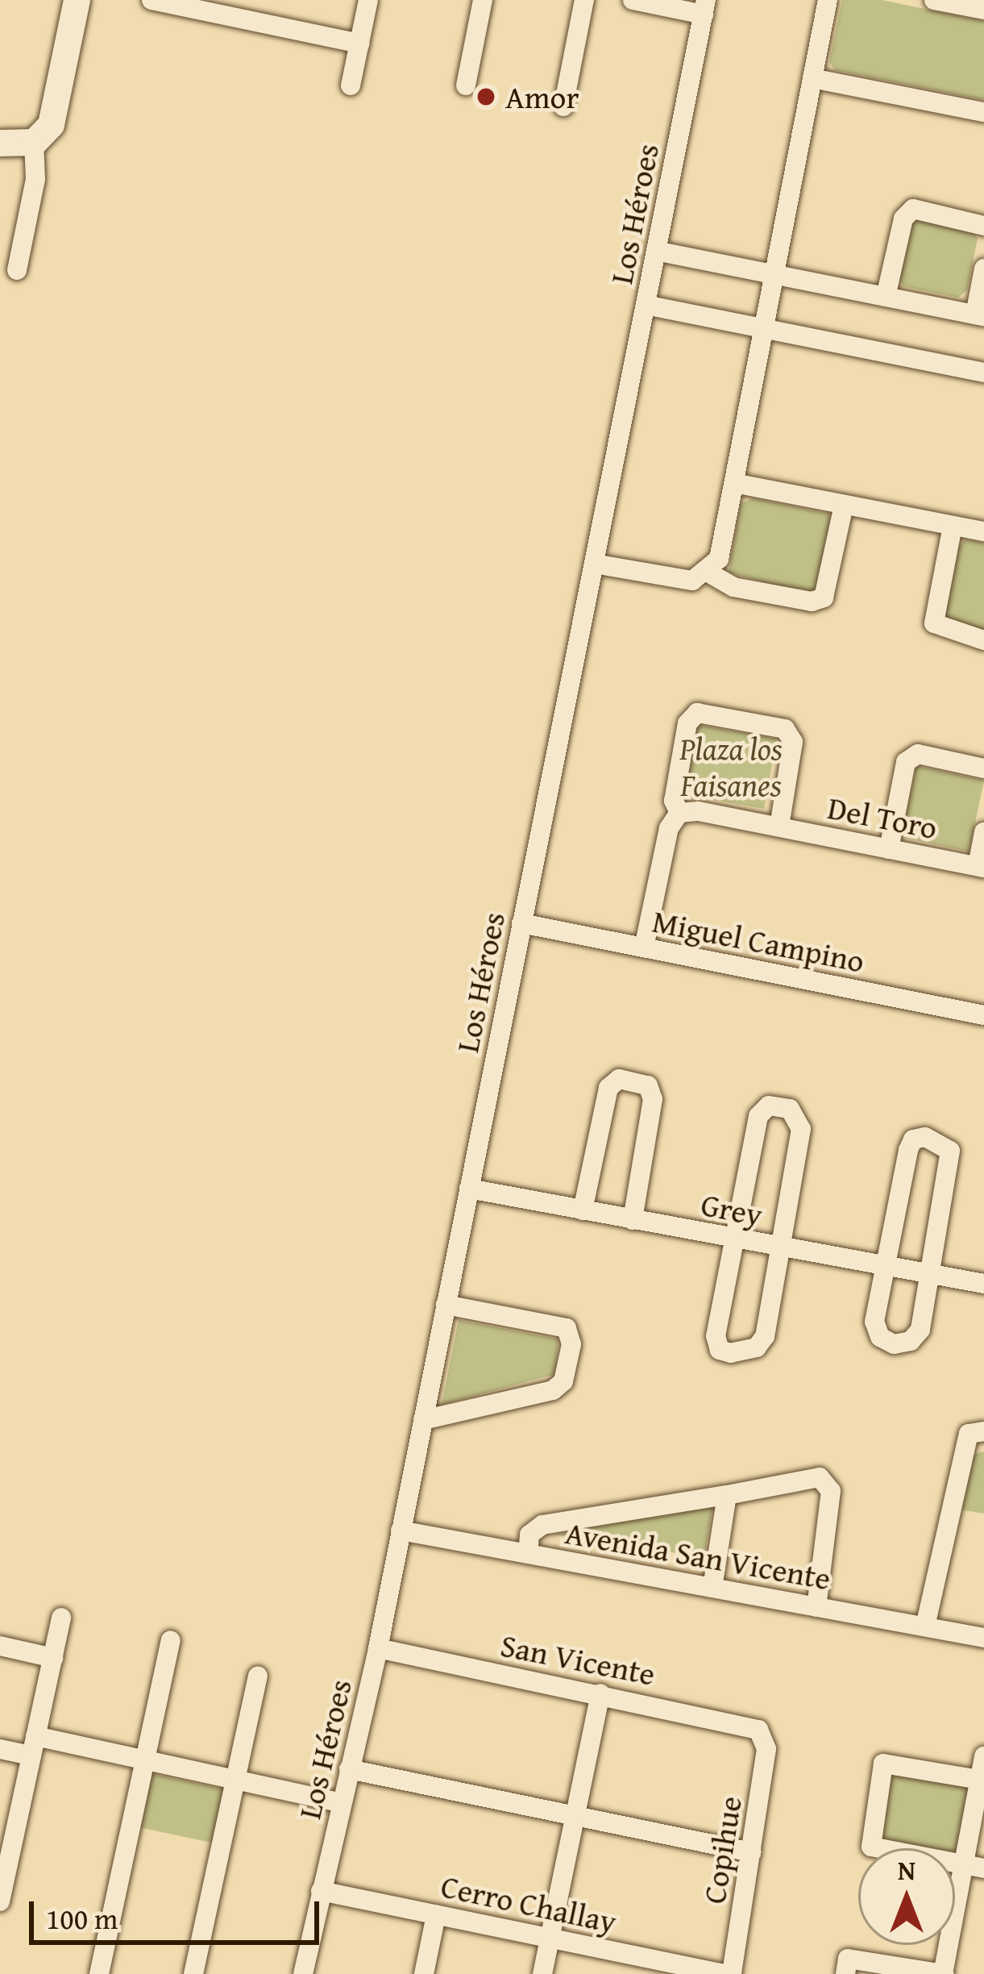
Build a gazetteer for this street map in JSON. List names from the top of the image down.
{
  "streets": {
    "street": [
      "Los Héroes",
      "Del Toro",
      "Miguel Campino",
      "Grey",
      "Avenida San Vicente",
      "San Vicente",
      "Copihue",
      "Cerro Challay"
    ]
  },
  "crossings": [
    ["Los Héroes", "Miguel Campino"],
    ["Los Héroes", "Grey"],
    ["Los Héroes", "Avenida San Vicente"],
    ["Los Héroes", "San Vicente"],
    ["Los Héroes", "Cerro Challay"],
    ["San Vicente", "Copihue"],
    ["Copihue", "Cerro Challay"]
  ],
  "parks": ["Plaza los Faisanes"],
  "places": ["Amor"],
  "scale_bar": "100 m",
  "north": "top"
}
